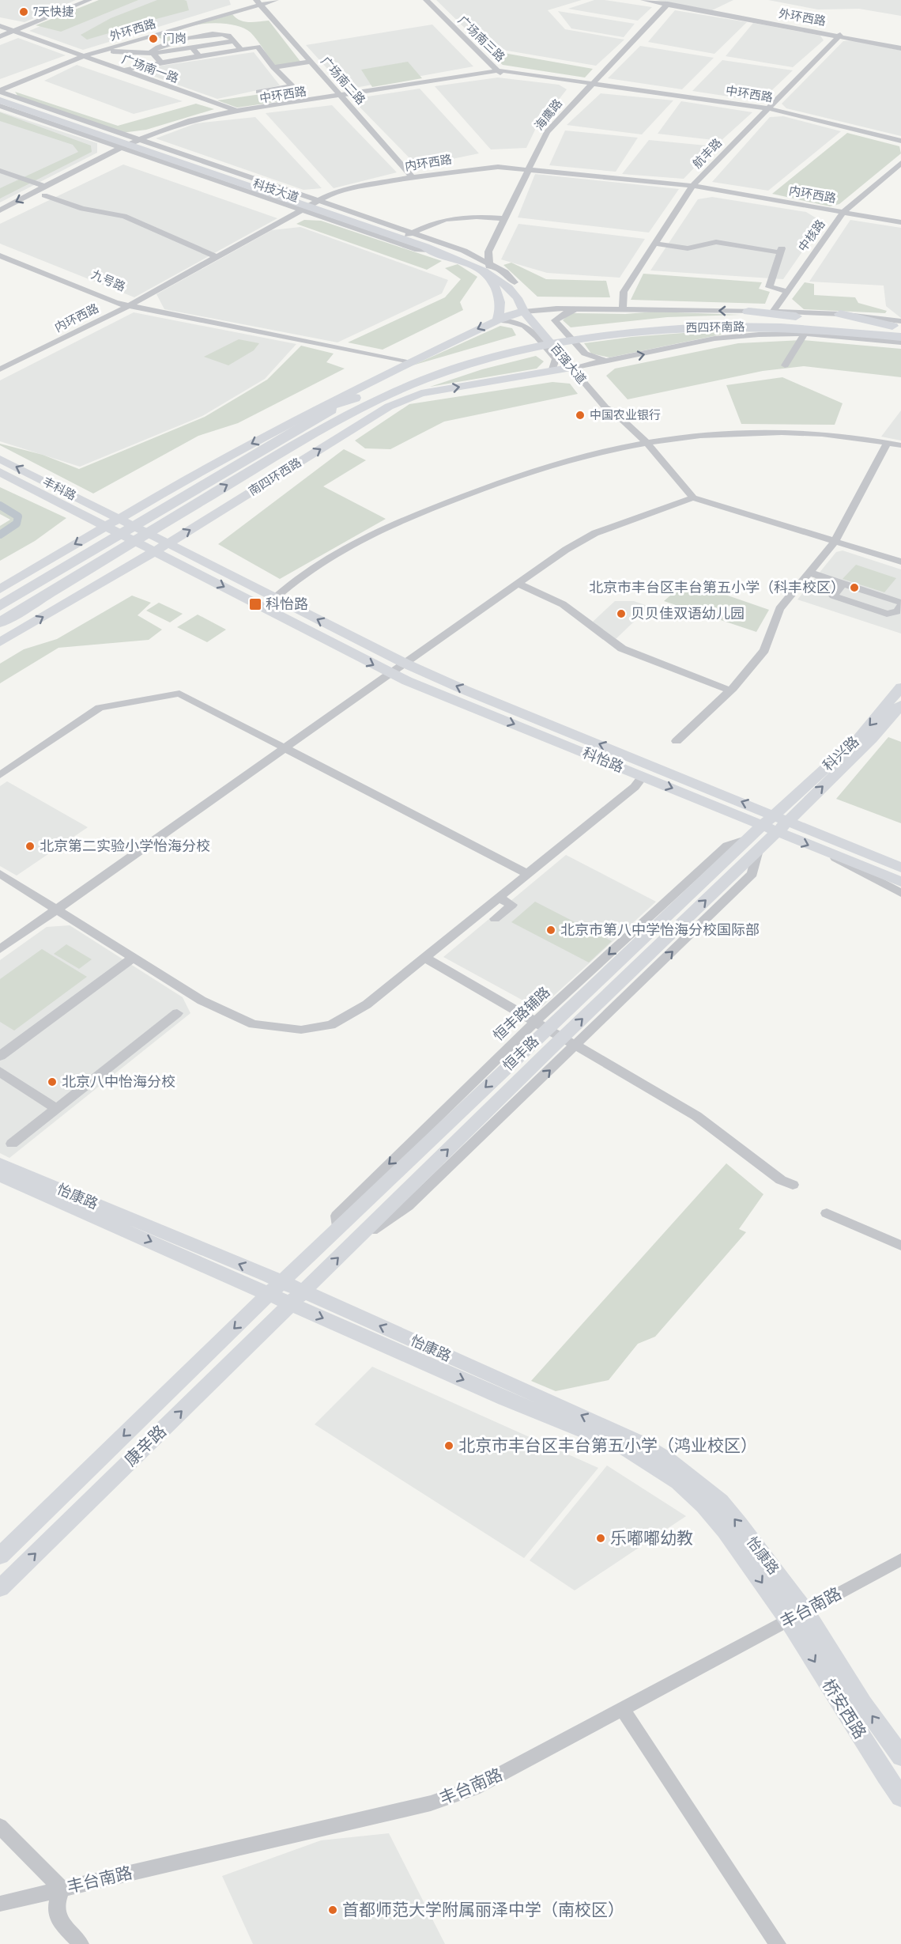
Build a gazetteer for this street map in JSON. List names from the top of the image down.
{
  "streets": {
    "highway": ["西四环南路"],
    "main road": [
      "科技大道",
      "百强大道",
      "南四环西路",
      "丰科路",
      "科兴路",
      "科怡路",
      "恒丰路",
      "怡康路",
      "康辛路",
      "桥安西路"
    ],
    "street": [
      "外环西路",
      "广场南三路",
      "广场南一路",
      "广场南二路",
      "中环西路",
      "海鹰路",
      "航丰路",
      "内环西路",
      "中核路",
      "九号路",
      "丰台南路"
    ]
  },
  "crossings": [
    ["外环西路", "广场南一路"],
    ["外环西路", "广场南二路"],
    ["外环西路", "海鹰路"],
    ["外环西路", "航丰路"],
    ["广场南三路", "中环西路"],
    ["广场南一路", "中环西路"],
    ["广场南二路", "中环西路"],
    ["广场南二路", "内环西路"],
    ["中环西路", "海鹰路"],
    ["中环西路", "航丰路"],
    ["中环西路", "科技大道"],
    ["海鹰路", "内环西路"],
    ["海鹰路", "科技大道"],
    ["航丰路", "内环西路"],
    ["航丰路", "西四环南路"],
    ["内环西路", "科技大道"],
    ["内环西路", "中核路"],
    ["内环西路", "九号路"],
    ["科技大道", "西四环南路"],
    ["科技大道", "百强大道"],
    ["中核路", "西四环南路"],
    ["西四环南路", "百强大道"],
    ["西四环南路", "南四环西路"],
    ["百强大道", "南四环西路"],
    ["南四环西路", "科怡路"],
    ["丰科路", "科怡路"],
    ["科兴路", "科怡路"],
    ["科兴路", "恒丰路"],
    ["科怡路", "恒丰路"],
    ["恒丰路", "怡康路"],
    ["恒丰路", "康辛路"],
    ["怡康路", "康辛路"],
    ["怡康路", "丰台南路"],
    ["怡康路", "桥安西路"],
    ["丰台南路", "桥安西路"]
  ],
  "places": {
    "other": [
      "7天快捷",
      "门岗",
      "中国农业银行",
      "北京市丰台区丰台第五小学（科丰校区）",
      "贝贝佳双语幼儿园",
      "北京第二实验小学怡海分校",
      "北京市第八中学怡海分校国际部",
      "北京八中怡海分校",
      "北京市丰台区丰台第五小学（鸿业校区）",
      "乐嘟嘟幼教",
      "首都师范大学附属丽泽中学（南校区）"
    ],
    "transit": ["科怡路"]
  }
}
